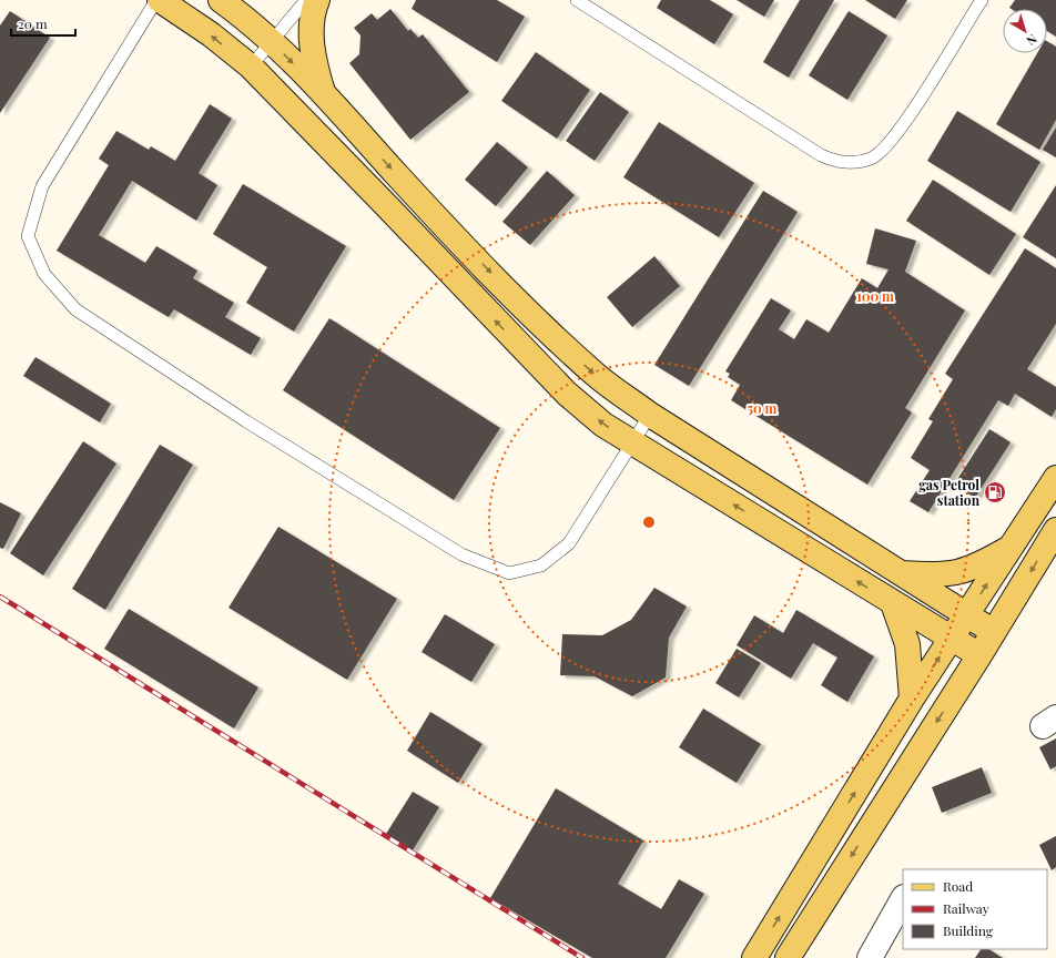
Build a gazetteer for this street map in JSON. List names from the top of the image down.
{
  "places": {
    "fuel station": ["gas Petrol station"]
  },
  "legend": ["Road", "Railway", "Building"],
  "scale_bar": "20 m",
  "north": "bottom right",
  "rings": ["100 m", "50 m"]
}
